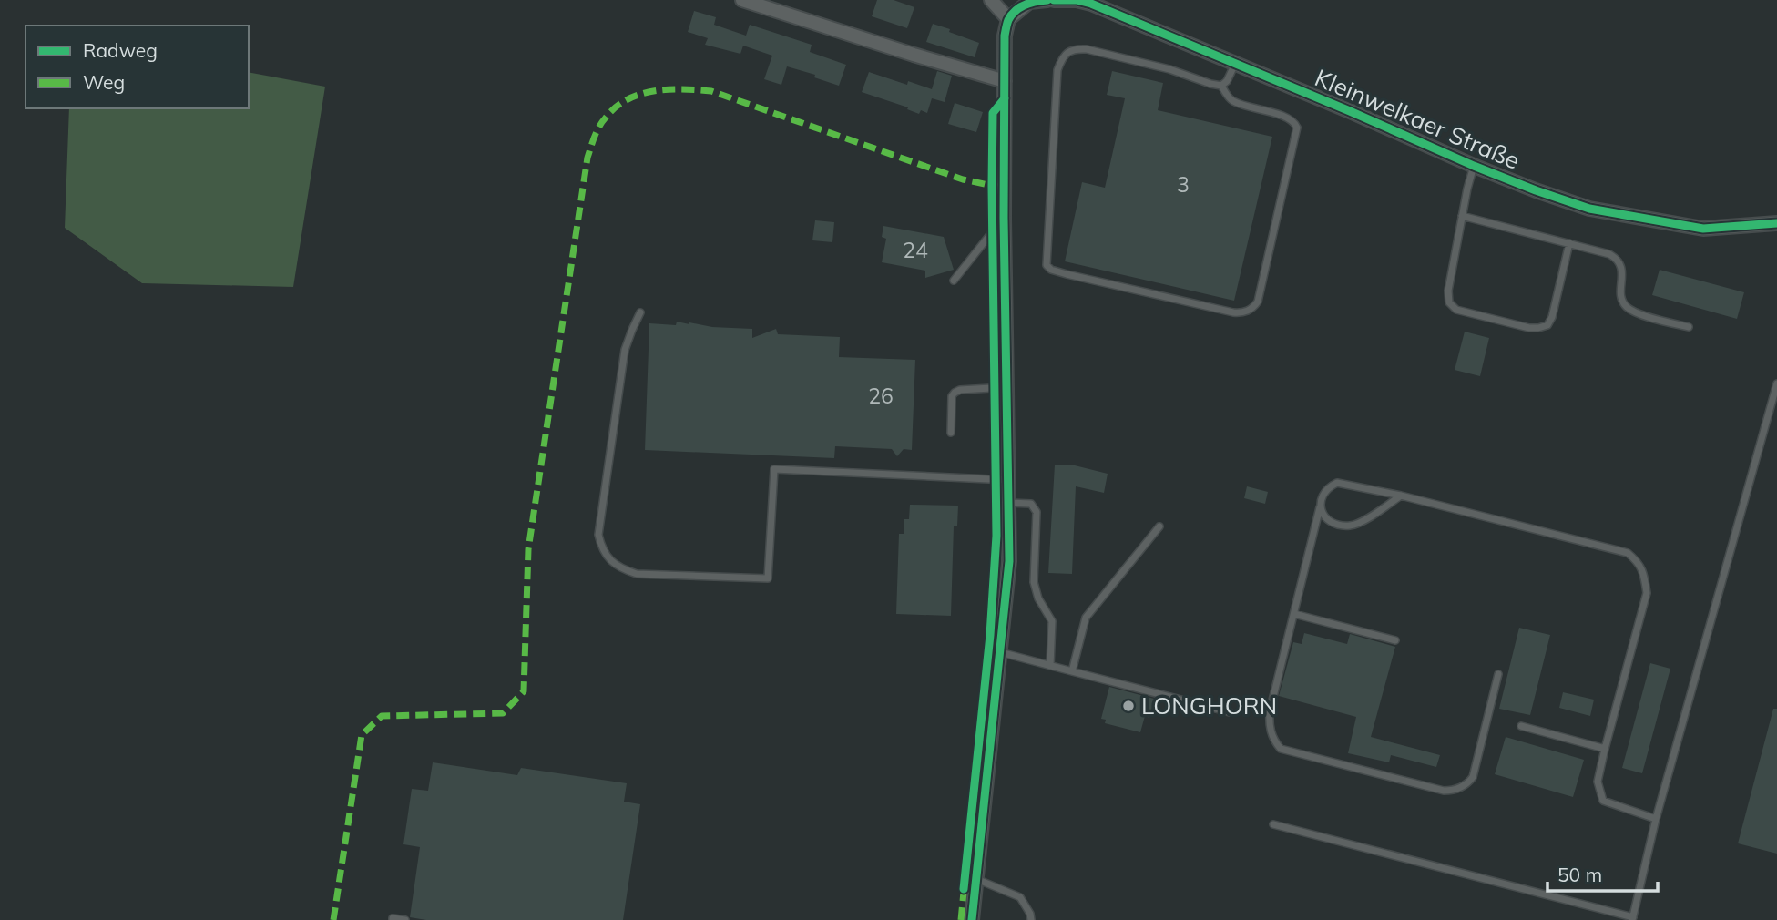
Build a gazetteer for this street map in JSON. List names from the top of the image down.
{
  "streets": {
    "street": ["Kleinwelkaer Straße"]
  },
  "places": ["LONGHORN"],
  "house_numbers": ["3", "24", "26"],
  "legend": ["Radweg", "Weg"],
  "scale_bar": "50 m"
}
